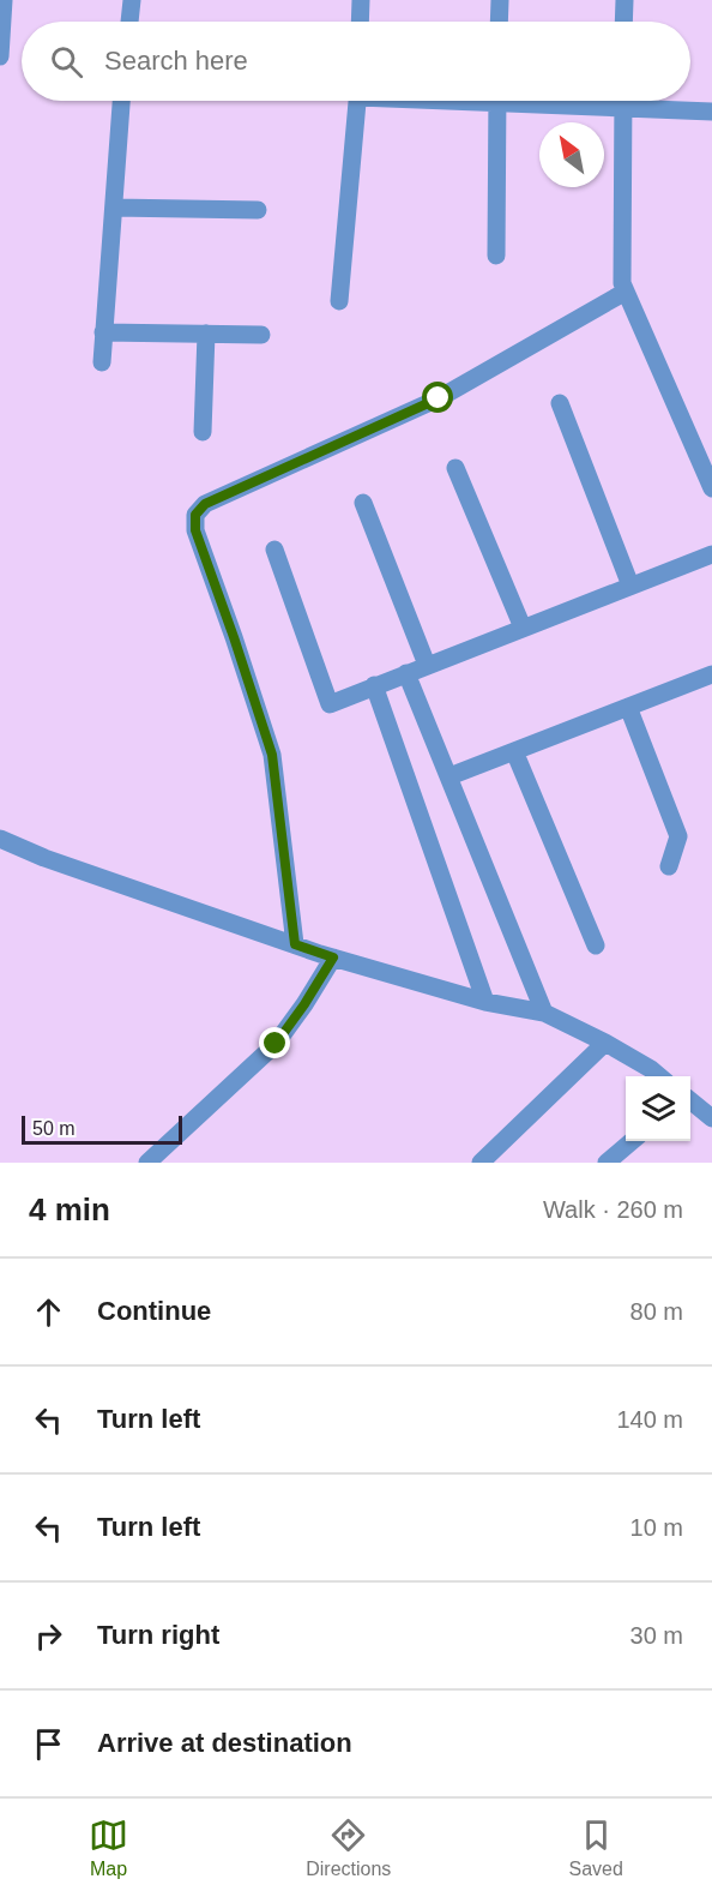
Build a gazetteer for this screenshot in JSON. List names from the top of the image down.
{
  "scale_bar": "50 m",
  "north": "top left",
  "page": {
    "search": "Search here",
    "scale": "50 m",
    "heading": ["4 min", "Walk · 260 m"],
    "list": [
      ["Continue", "80 m"],
      ["Turn left", "140 m"],
      ["Turn left", "10 m"],
      ["Turn right", "30 m"],
      "Arrive at destination"
    ],
    "nav": ["Map", "Directions", "Saved"]
  }
}
